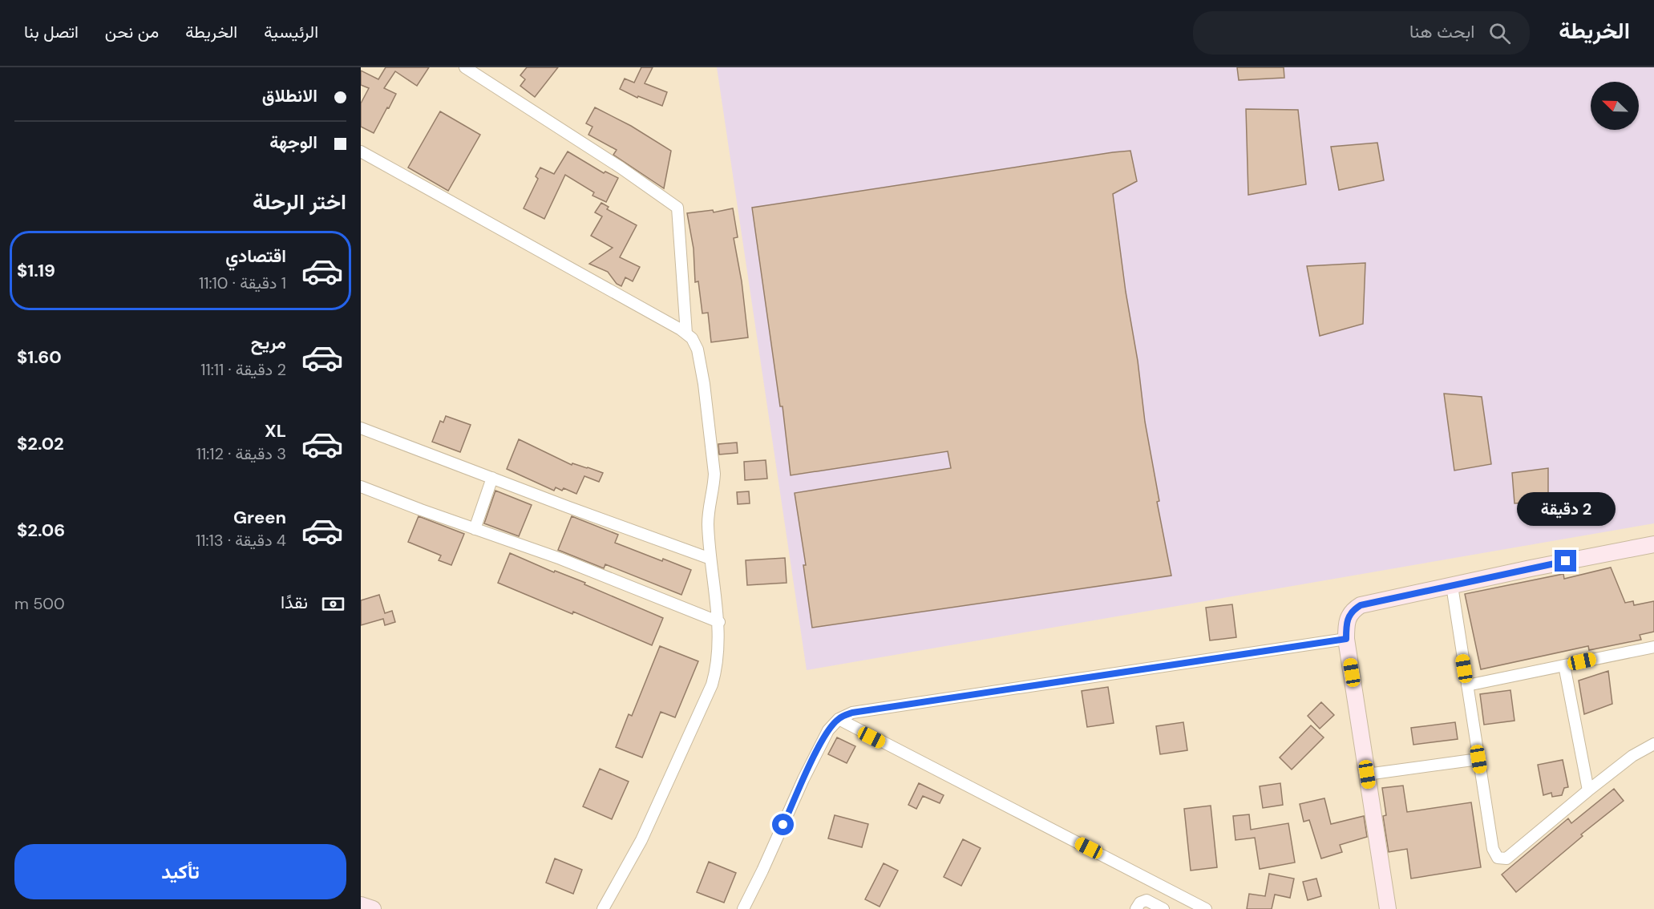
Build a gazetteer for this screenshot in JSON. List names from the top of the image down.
{
  "north": "top left",
  "page": {
    "header": "الخريطة",
    "search": "ابحث هنا",
    "nav": [
      "الرئيسية",
      "الخريطة",
      "من نحن",
      "اتصل بنا"
    ],
    "banner": ["الانطلاق", "الوجهة"],
    "heading": "اختر الرحلة",
    "list": [
      {
        "name": "اقتصادي",
        "note": "1 دقيقة · 11:10",
        "value": "$1.19"
      },
      {
        "name": "مريح",
        "note": "2 دقيقة · 11:11",
        "value": "$1.60"
      },
      {
        "name": "XL",
        "note": "3 دقيقة · 11:12",
        "value": "$2.02"
      },
      {
        "name": "Green",
        "note": "4 دقيقة · 11:13",
        "value": "$2.06"
      }
    ],
    "bubble": "2 دقيقة",
    "pay": ["نقدًا", "500 m"],
    "buttons": "تأكيد"
  }
}
